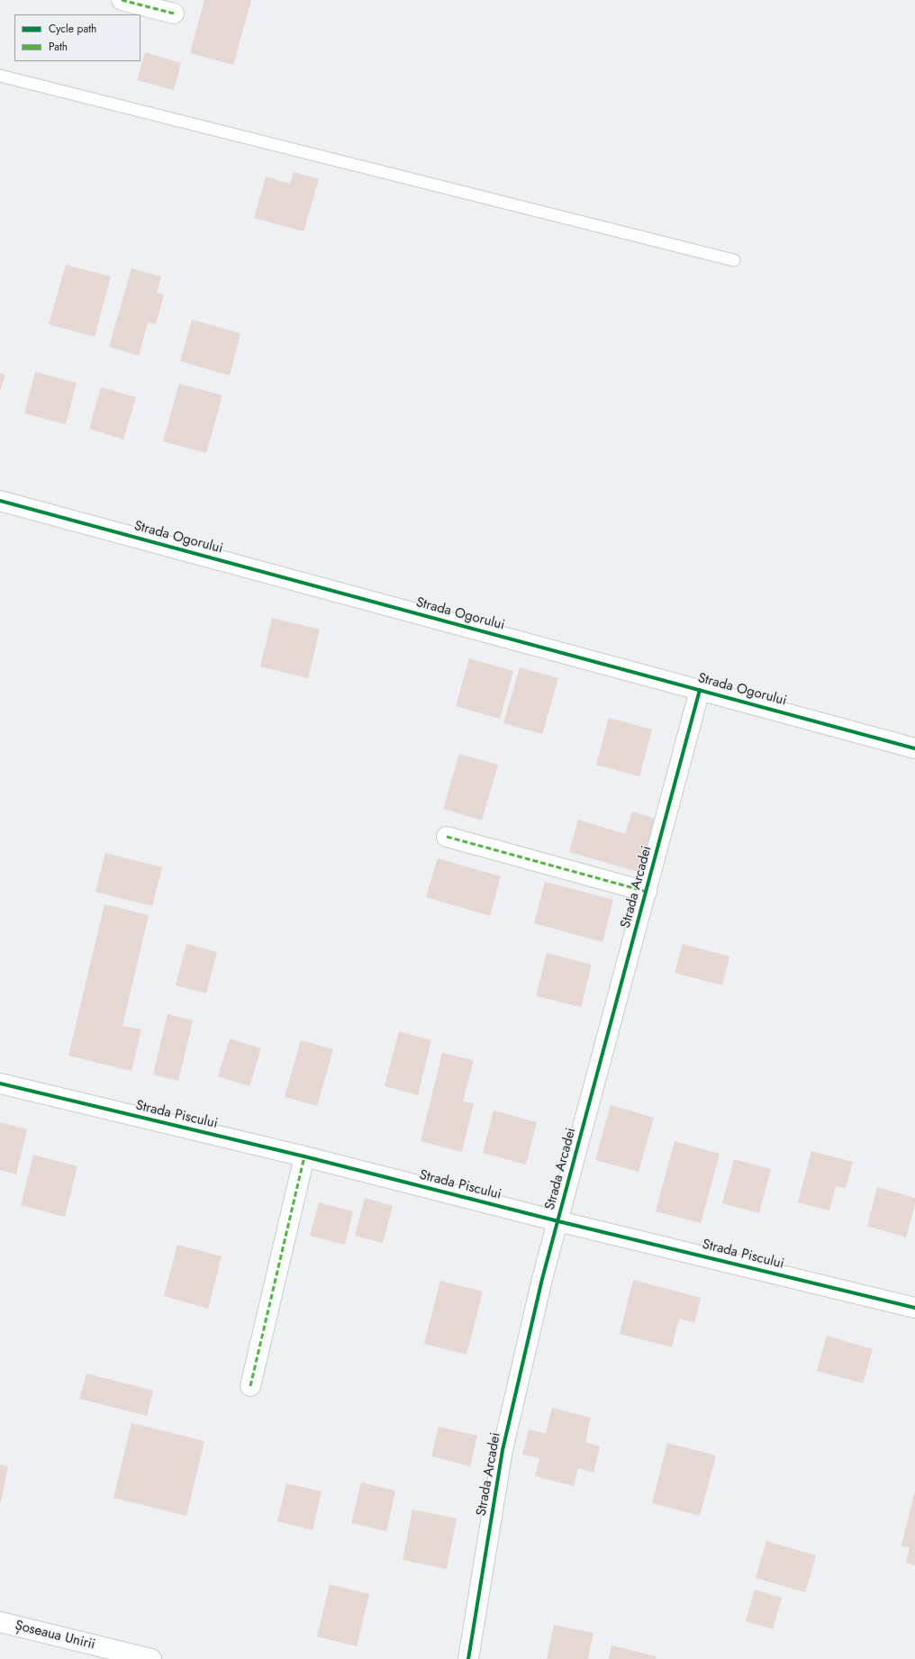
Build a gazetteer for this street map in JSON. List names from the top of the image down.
{
  "streets": {
    "street": [
      "Strada Ogorului",
      "Strada Arcadei",
      "Strada Piscului",
      "Șoseaua Unirii"
    ]
  },
  "crossings": [
    ["Strada Ogorului", "Strada Arcadei"],
    ["Strada Arcadei", "Strada Piscului"]
  ],
  "legend": ["Cycle path", "Path"]
}
